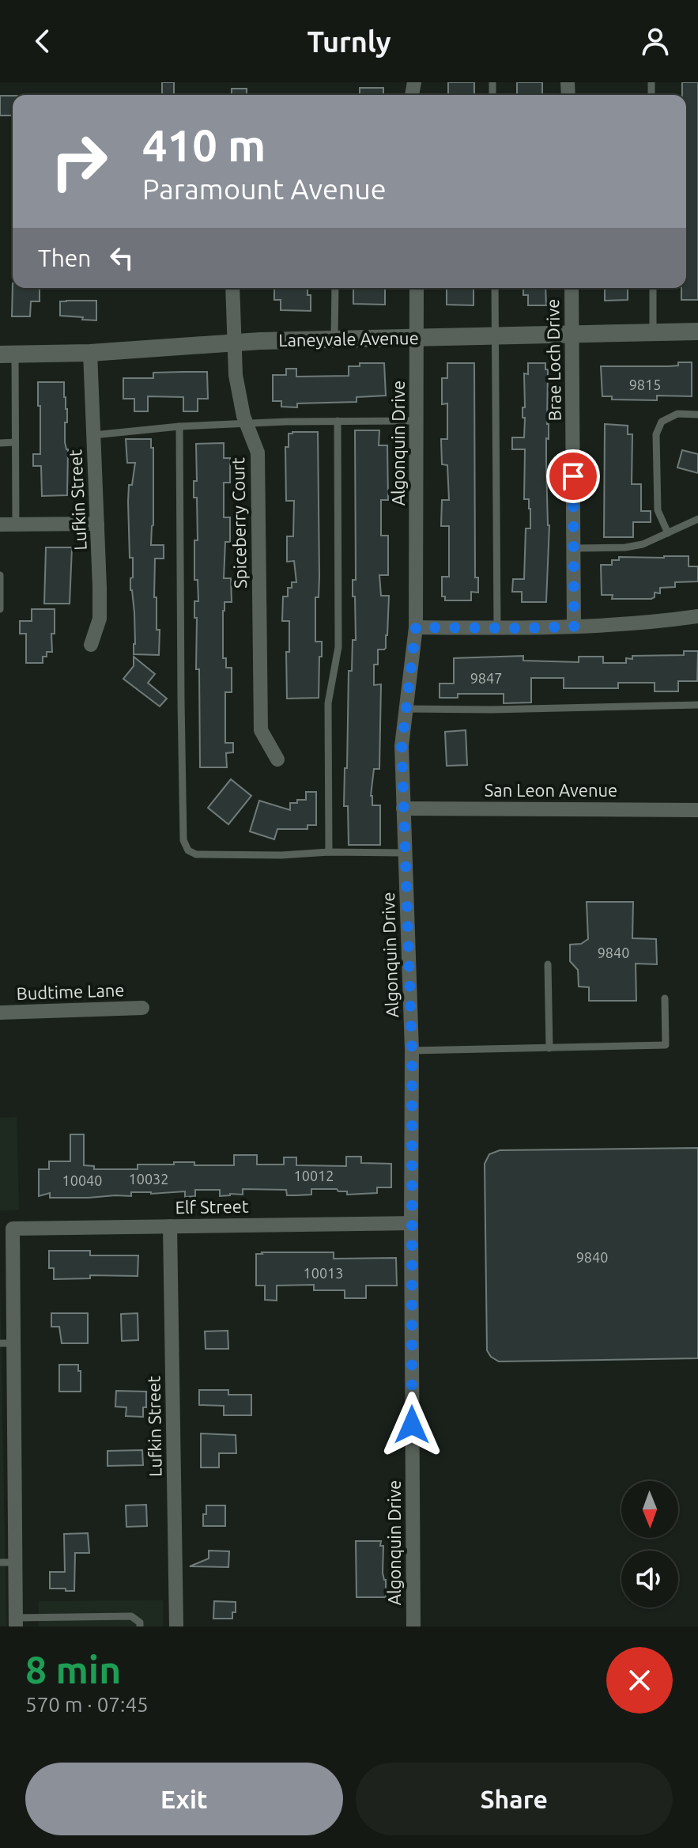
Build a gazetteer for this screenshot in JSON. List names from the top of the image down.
{
  "streets": {
    "street": [
      "Laneyvale Avenue",
      "Brae Loch Drive",
      "Algonquin Drive",
      "Lufkin Street",
      "Spiceberry Court",
      "San Leon Avenue",
      "Budtime Lane",
      "Elf Street"
    ]
  },
  "crossings": [
    ["Laneyvale Avenue", "Brae Loch Drive"],
    ["Laneyvale Avenue", "Algonquin Drive"],
    ["Laneyvale Avenue", "Lufkin Street"],
    ["Laneyvale Avenue", "Spiceberry Court"],
    ["Algonquin Drive", "San Leon Avenue"],
    ["Algonquin Drive", "Elf Street"],
    ["Lufkin Street", "Elf Street"]
  ],
  "house_numbers": [
    "9815",
    "9847",
    "9840",
    "10012",
    "10032",
    "10040",
    "9840",
    "10013"
  ],
  "north": "bottom",
  "page": {
    "header": "Turnly",
    "turn": ["410 m", "Paramount Avenue"],
    "then": "Then",
    "heading": ["8 min", "570 m · 07:45"],
    "buttons": ["Exit", "Share"]
  }
}
